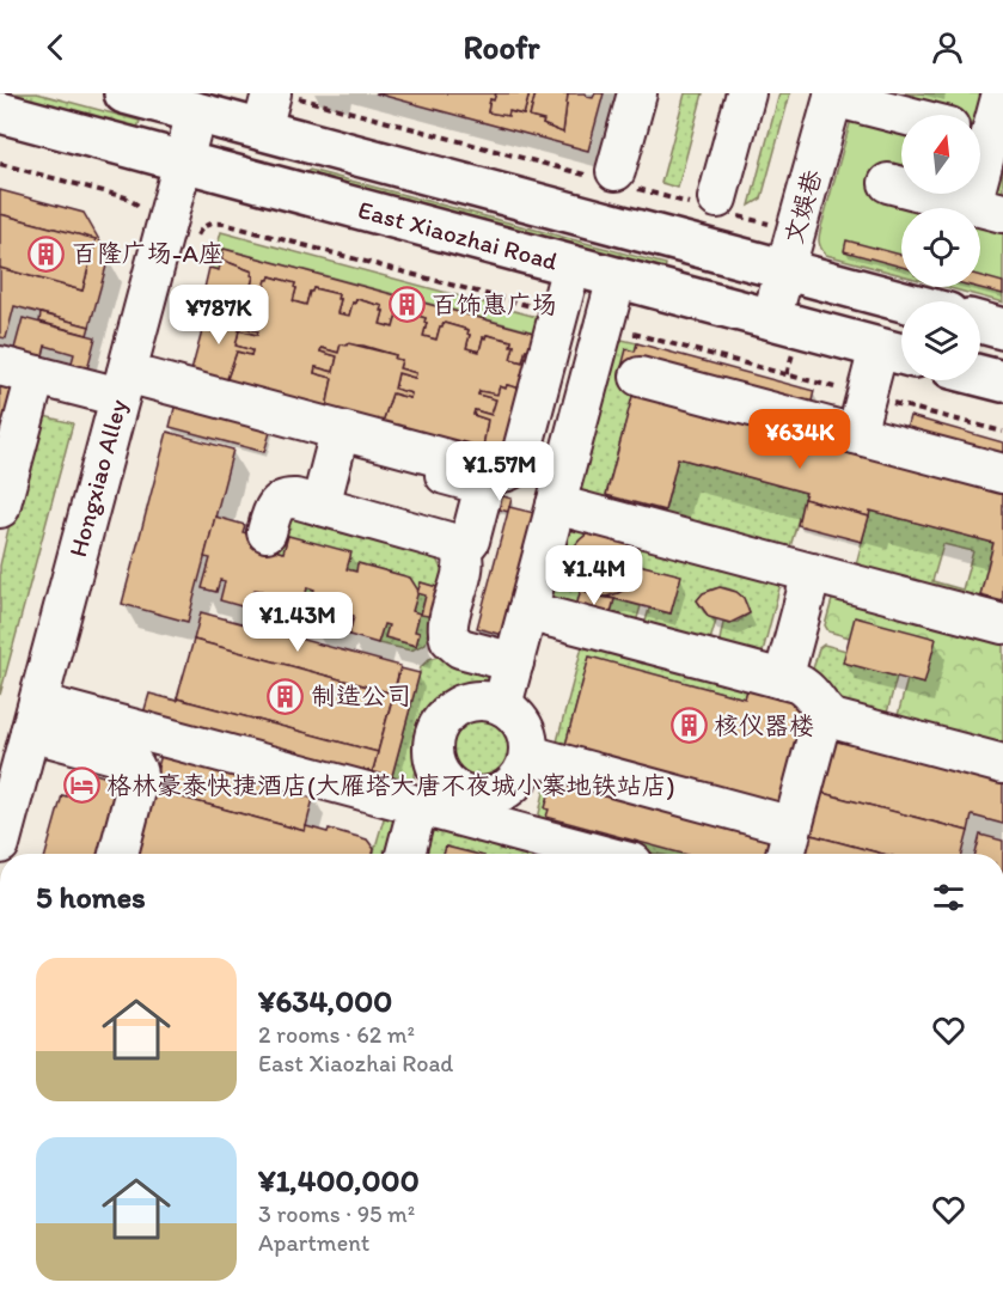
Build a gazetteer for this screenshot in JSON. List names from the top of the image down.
{
  "streets": {
    "main road": ["East Xiaozhai Road"],
    "street": ["文娱巷", "Hongxiao Alley"]
  },
  "crossings": [
    ["文娱巷", "East Xiaozhai Road"],
    ["East Xiaozhai Road", "Hongxiao Alley"]
  ],
  "places": {
    "building": [
      "百隆广场-A座",
      "百饰惠广场",
      "制造公司",
      "核仪器楼"
    ],
    "hotel": ["格林豪泰快捷酒店(大雁塔大唐不夜城小寨地铁站店)"]
  },
  "north": "top",
  "page": {
    "header": "Roofr",
    "price": [
      "¥787K",
      "¥634K",
      "¥1.57M",
      "¥1.4M",
      "¥1.43M"
    ],
    "heading": "5 homes",
    "list": [
      {
        "name": "¥634,000",
        "note": "2 rooms · 62 m² · East Xiaozhai Road"
      },
      {
        "name": "¥1,400,000",
        "note": "3 rooms · 95 m² · Apartment"
      }
    ]
  }
}
